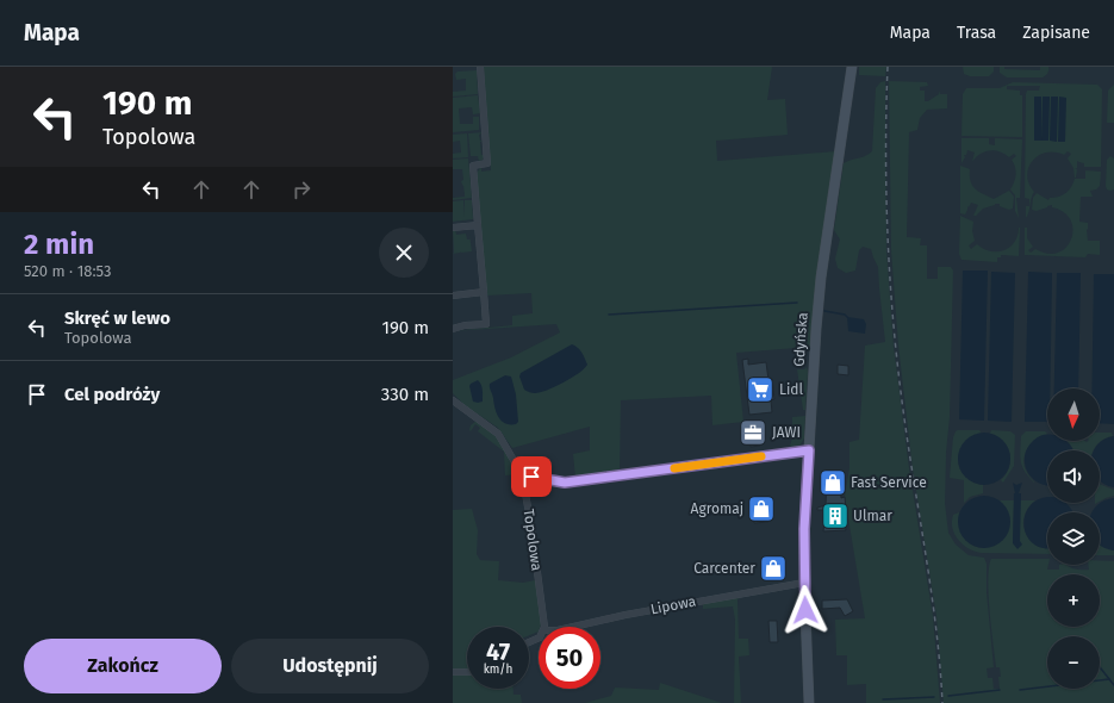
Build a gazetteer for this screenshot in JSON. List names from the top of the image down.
{
  "streets": {
    "main road": ["Gdyńska"],
    "street": ["Topolowa", "Lipowa"]
  },
  "crossings": [
    ["Gdyńska", "Lipowa"]
  ],
  "places": {
    "supermarket": ["Lidl"],
    "office": ["JAWI"],
    "shop": ["Fast Service", "Agromaj", "Carcenter"],
    "building": ["Ulmar"]
  },
  "north": "bottom",
  "page": {
    "header": "Mapa",
    "nav": ["Mapa", "Trasa", "Zapisane"],
    "turn": ["190 m", "Topolowa"],
    "heading": ["2 min", "520 m · 18:53"],
    "list": [
      {
        "name": "Skręć w lewo",
        "note": "Topolowa",
        "value": "190 m"
      },
      {
        "name": "Cel podróży",
        "value": "330 m"
      }
    ],
    "map_buttons": ["+", "−"],
    "speed": "47 km/h",
    "limit": "50",
    "buttons": ["Zakończ", "Udostępnij"]
  }
}
